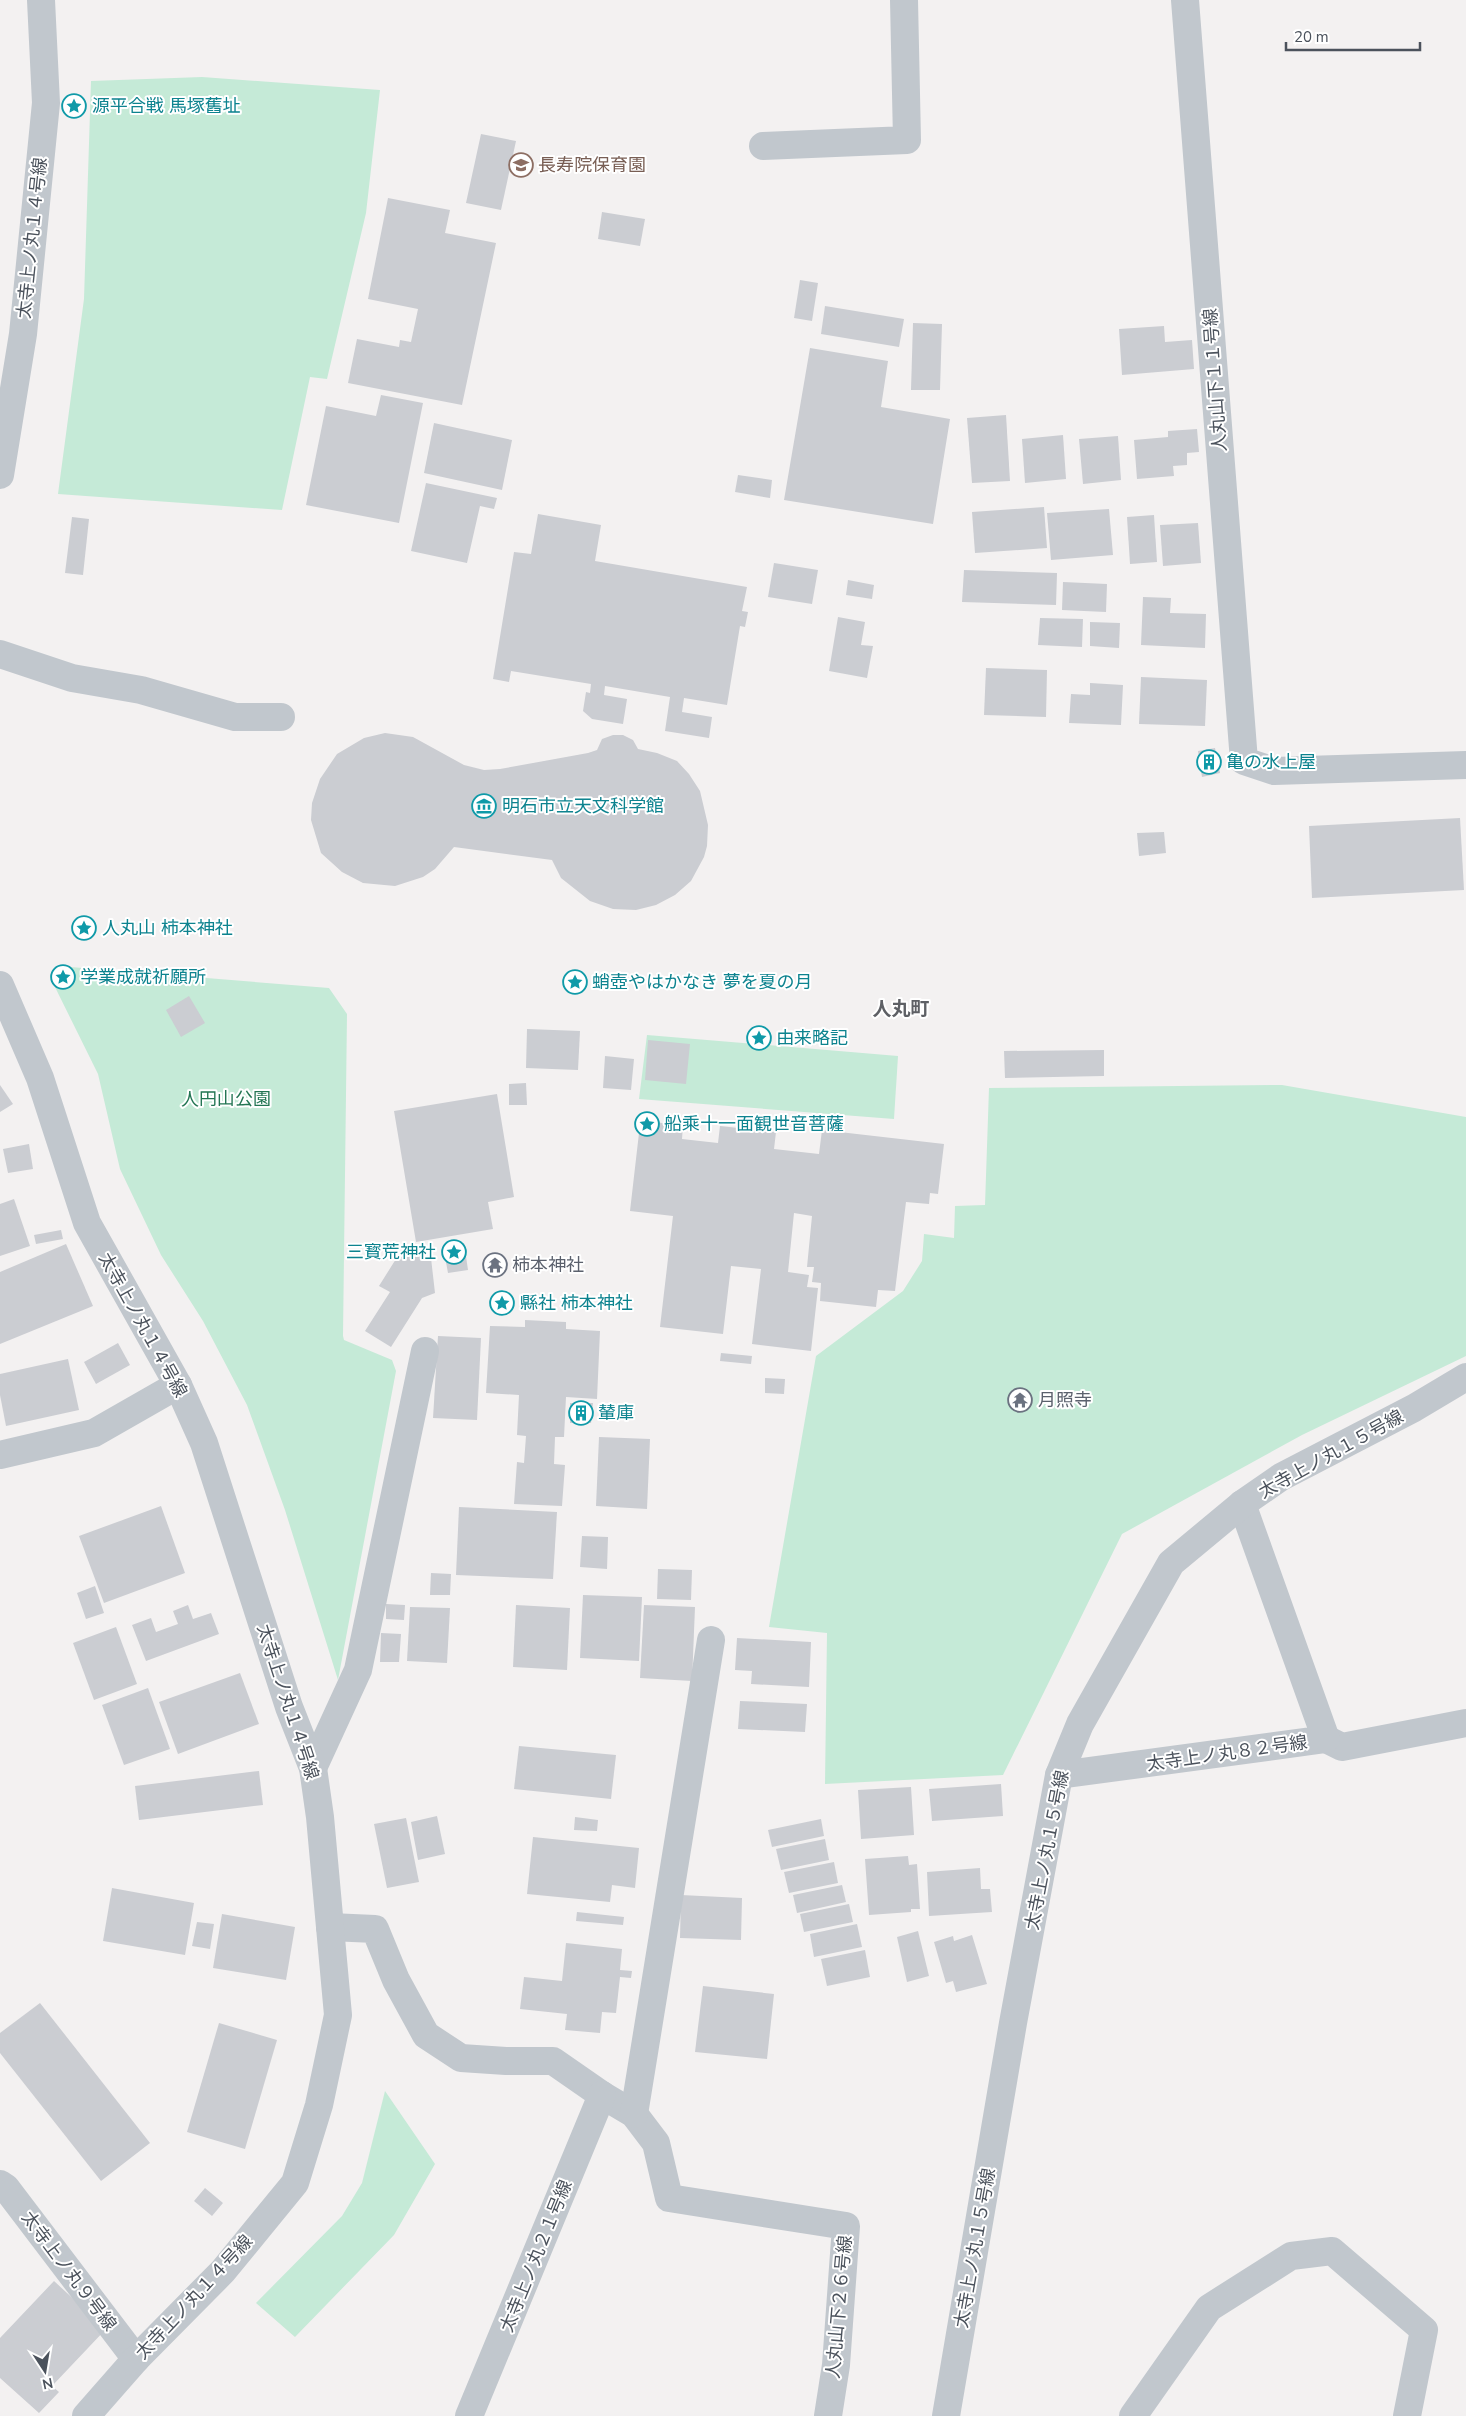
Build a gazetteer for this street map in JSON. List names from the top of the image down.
{
  "streets": {
    "street": [
      "太寺上ノ丸１４号線",
      "人丸山下１１号線",
      "太寺上ノ丸１５号線",
      "太寺上ノ丸８２号線",
      "太寺上ノ丸２１号線",
      "太寺上ノ丸９号線",
      "人丸山下２６号線"
    ]
  },
  "crossings": [
    ["太寺上ノ丸１４号線", "太寺上ノ丸９号線"],
    ["太寺上ノ丸１５号線", "太寺上ノ丸８２号線"]
  ],
  "districts": ["人丸町"],
  "parks": ["人円山公園"],
  "places": {
    "place": [
      "源平合戦 馬塚舊址",
      "人丸山 柿本神社",
      "学業成就祈願所",
      "蛸壺やはかなき 夢を夏の月",
      "由来略記",
      "船乘十一面観世音菩薩",
      "三寳荒神社",
      "縣社 柿本神社"
    ],
    "school or university": ["長寿院保育園"],
    "building": ["亀の水上屋", "輦庫"],
    "museum": ["明石市立天文科学館"],
    "temple": ["柿本神社", "月照寺"]
  },
  "scale_bar": "20 m",
  "north": "bottom"
}
